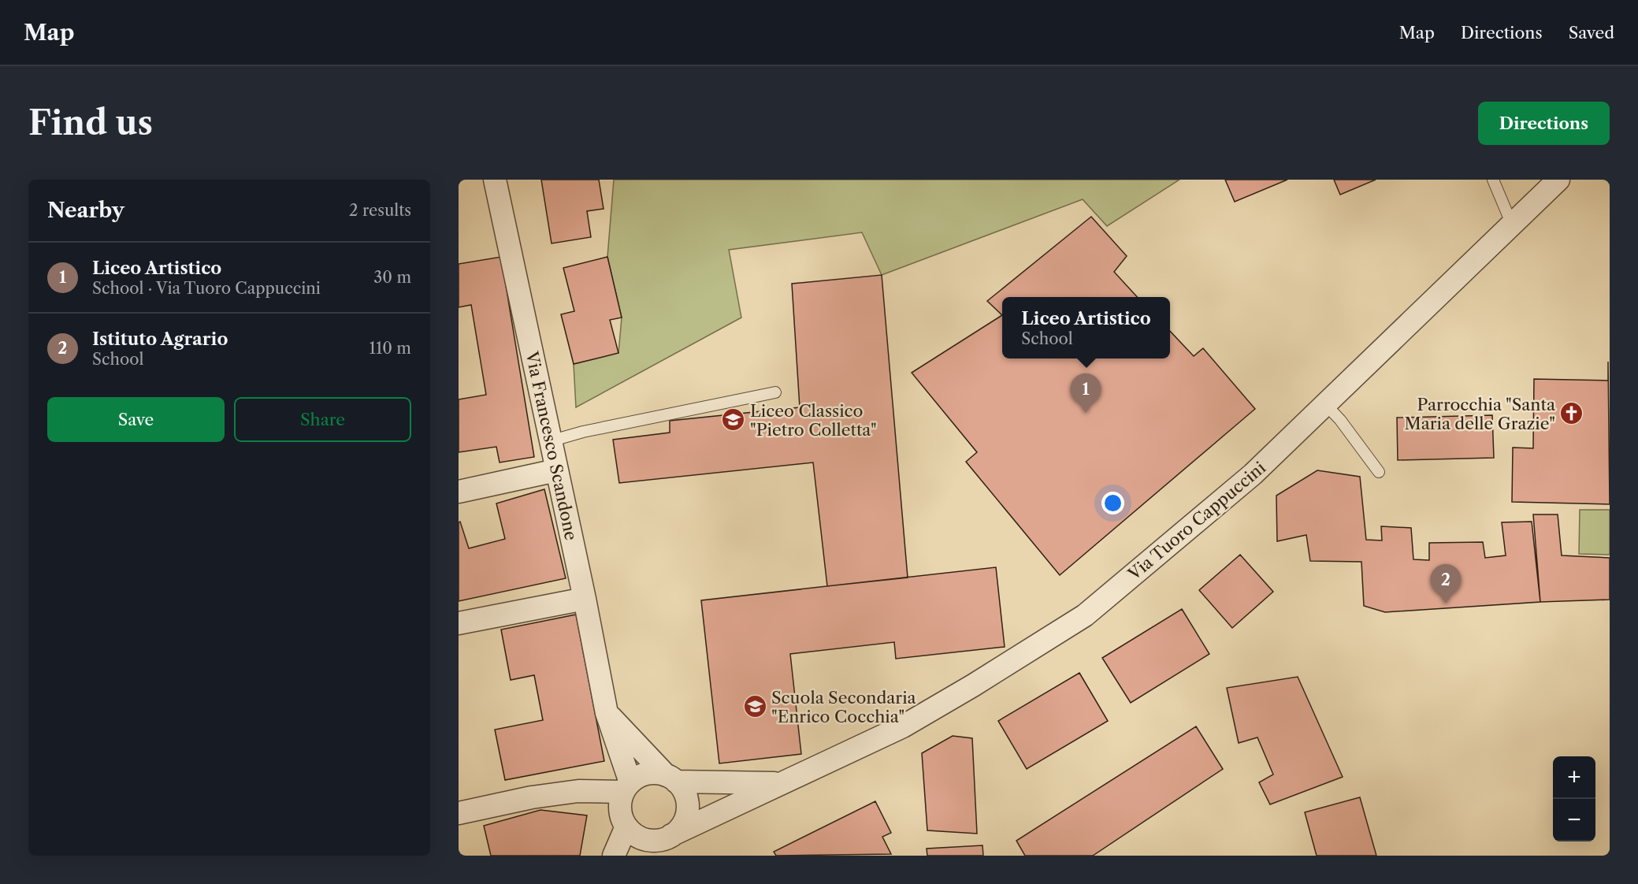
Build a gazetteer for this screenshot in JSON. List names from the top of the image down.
{
  "streets": {
    "street": ["Via Francesco Scandone", "Via Tuoro Cappuccini"]
  },
  "crossings": [
    ["Via Francesco Scandone", "Via Tuoro Cappuccini"]
  ],
  "places": {
    "church": ["Parrocchia \"Santa Maria delle Grazie\""],
    "school or university": ["Liceo Classico \"Pietro Colletta\"", "Scuola Secondaria \"Enrico Cocchia\""]
  },
  "page": {
    "header": "Map",
    "nav": ["Map", "Directions", "Saved"],
    "buttons": [
      "Directions",
      ["Save", "Share"]
    ],
    "title": "Find us",
    "heading": ["Nearby", "2 results"],
    "list": [
      {
        "mark": "1",
        "name": "Liceo Artistico",
        "note": "School · Via Tuoro Cappuccini",
        "value": "30 m"
      },
      {
        "mark": "2",
        "name": "Istituto Agrario",
        "note": "School",
        "value": "110 m"
      }
    ],
    "popup": ["Liceo Artistico", "School"],
    "pins": ["1", "2"],
    "map_buttons": ["+", "−"]
  }
}
